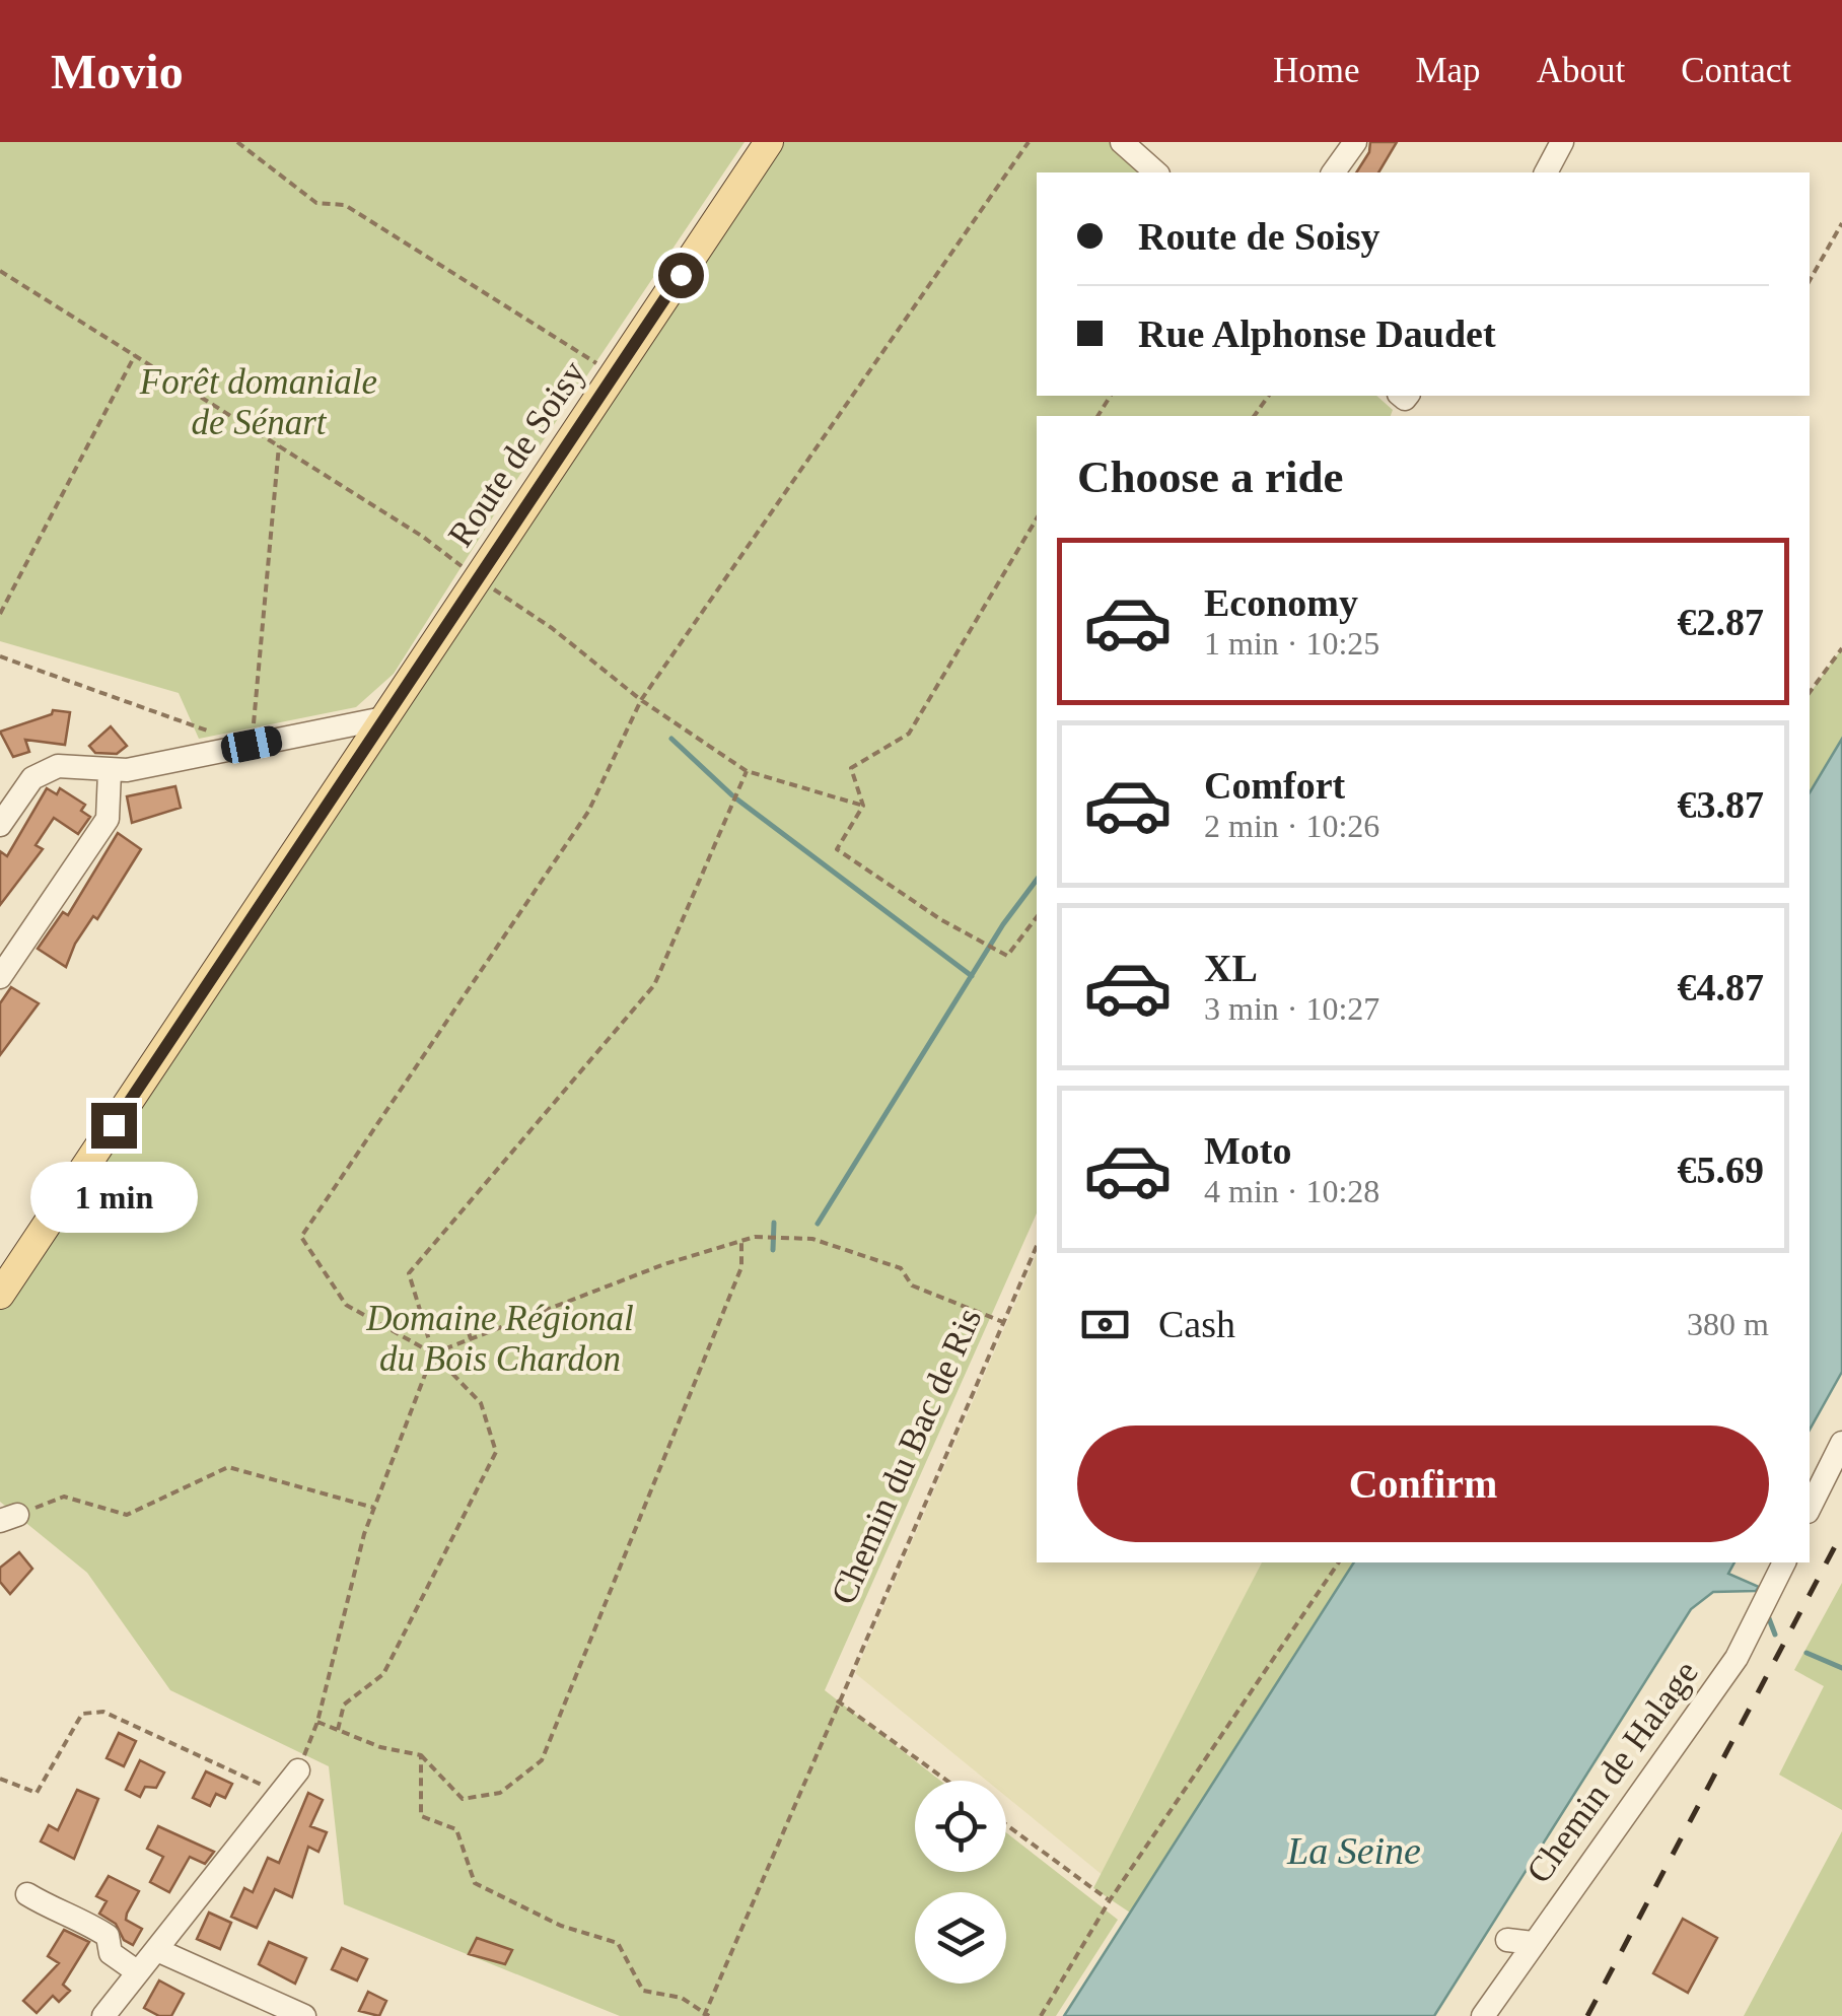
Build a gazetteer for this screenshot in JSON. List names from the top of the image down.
{
  "streets": {
    "main road": ["Route de Soisy"],
    "street": ["Chemin de Halage"],
    "path": ["Chemin du Bac de Ris"]
  },
  "water": ["La Seine"],
  "parks": ["Forêt domaniale de Sénart", "Domaine Régional du Bois Chardon"],
  "page": {
    "header": "Movio",
    "nav": [
      "Home",
      "Map",
      "About",
      "Contact"
    ],
    "banner": ["Route de Soisy", "Rue Alphonse Daudet"],
    "heading": "Choose a ride",
    "list": [
      {
        "name": "Economy",
        "note": "1 min · 10:25",
        "value": "€2.87"
      },
      {
        "name": "Comfort",
        "note": "2 min · 10:26",
        "value": "€3.87"
      },
      {
        "name": "XL",
        "note": "3 min · 10:27",
        "value": "€4.87"
      },
      {
        "name": "Moto",
        "note": "4 min · 10:28",
        "value": "€5.69"
      }
    ],
    "bubble": "1 min",
    "pay": ["Cash", "380 m"],
    "buttons": "Confirm"
  }
}
